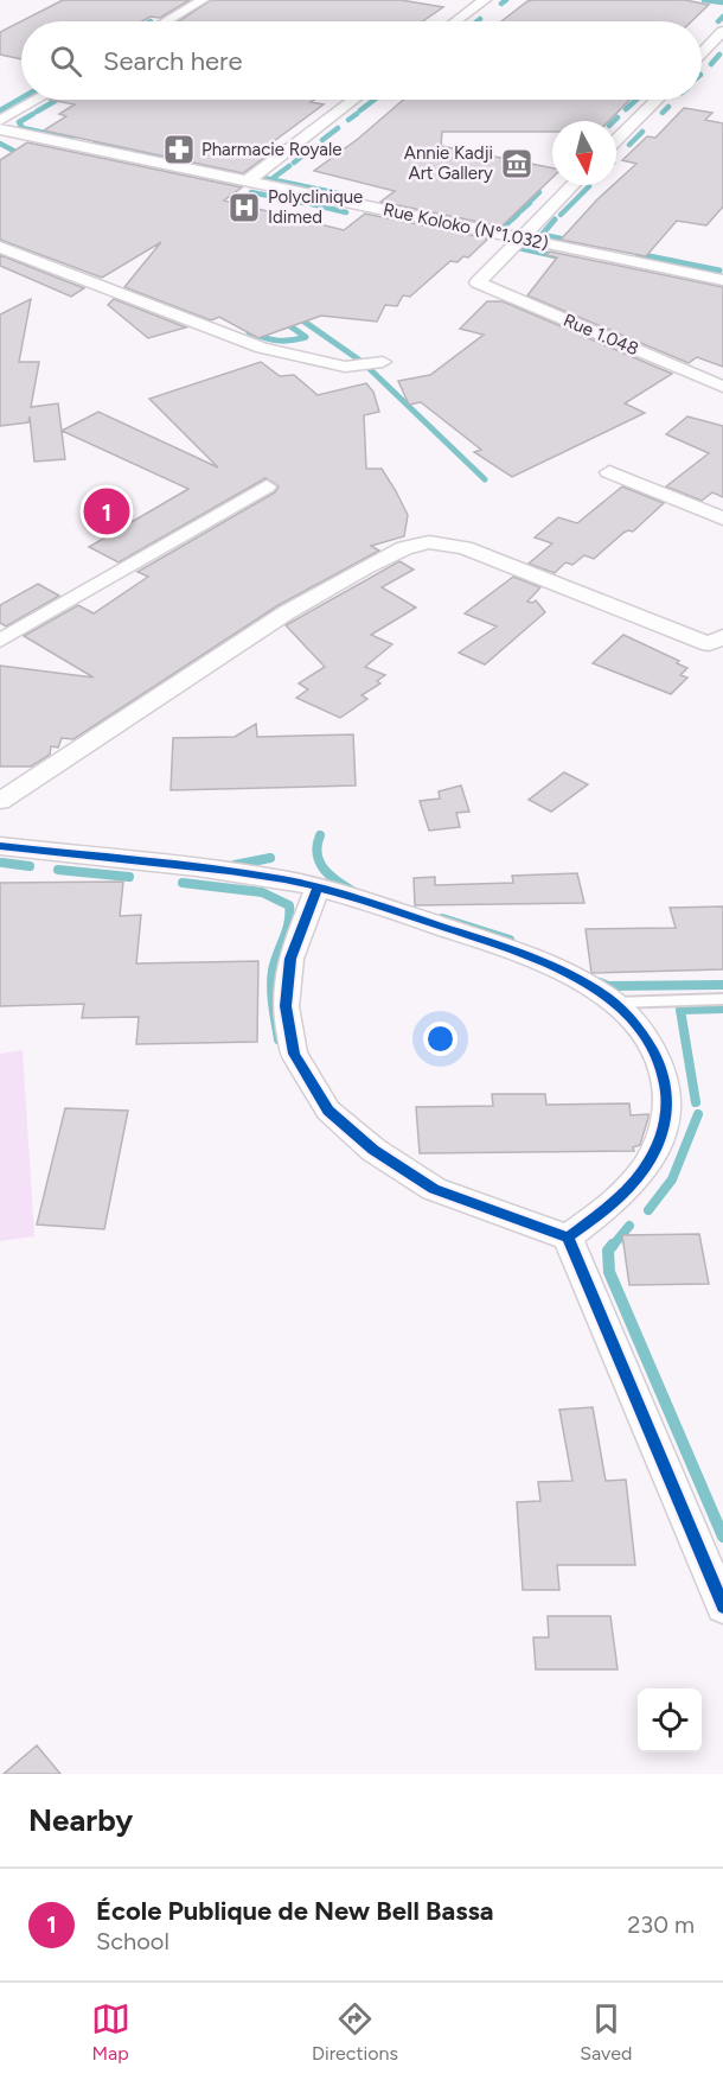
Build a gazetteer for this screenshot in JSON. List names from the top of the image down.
{
  "streets": {
    "street": ["Rue Koloko (N°1.032)", "Rue 1.048"]
  },
  "crossings": [
    ["Rue Koloko (N°1.032)", "Rue 1.048"]
  ],
  "places": {
    "pharmacy": ["Pharmacie Royale"],
    "museum": ["Annie Kadji Art Gallery"],
    "hospital": ["Polyclinique Idimed"]
  },
  "north": "bottom",
  "page": {
    "search": "Search here",
    "pins": "1",
    "heading": "Nearby",
    "list": [
      {
        "mark": "1",
        "name": "École Publique de New Bell Bassa",
        "note": "School",
        "value": "230 m"
      }
    ],
    "nav": ["Map", "Directions", "Saved"]
  }
}
